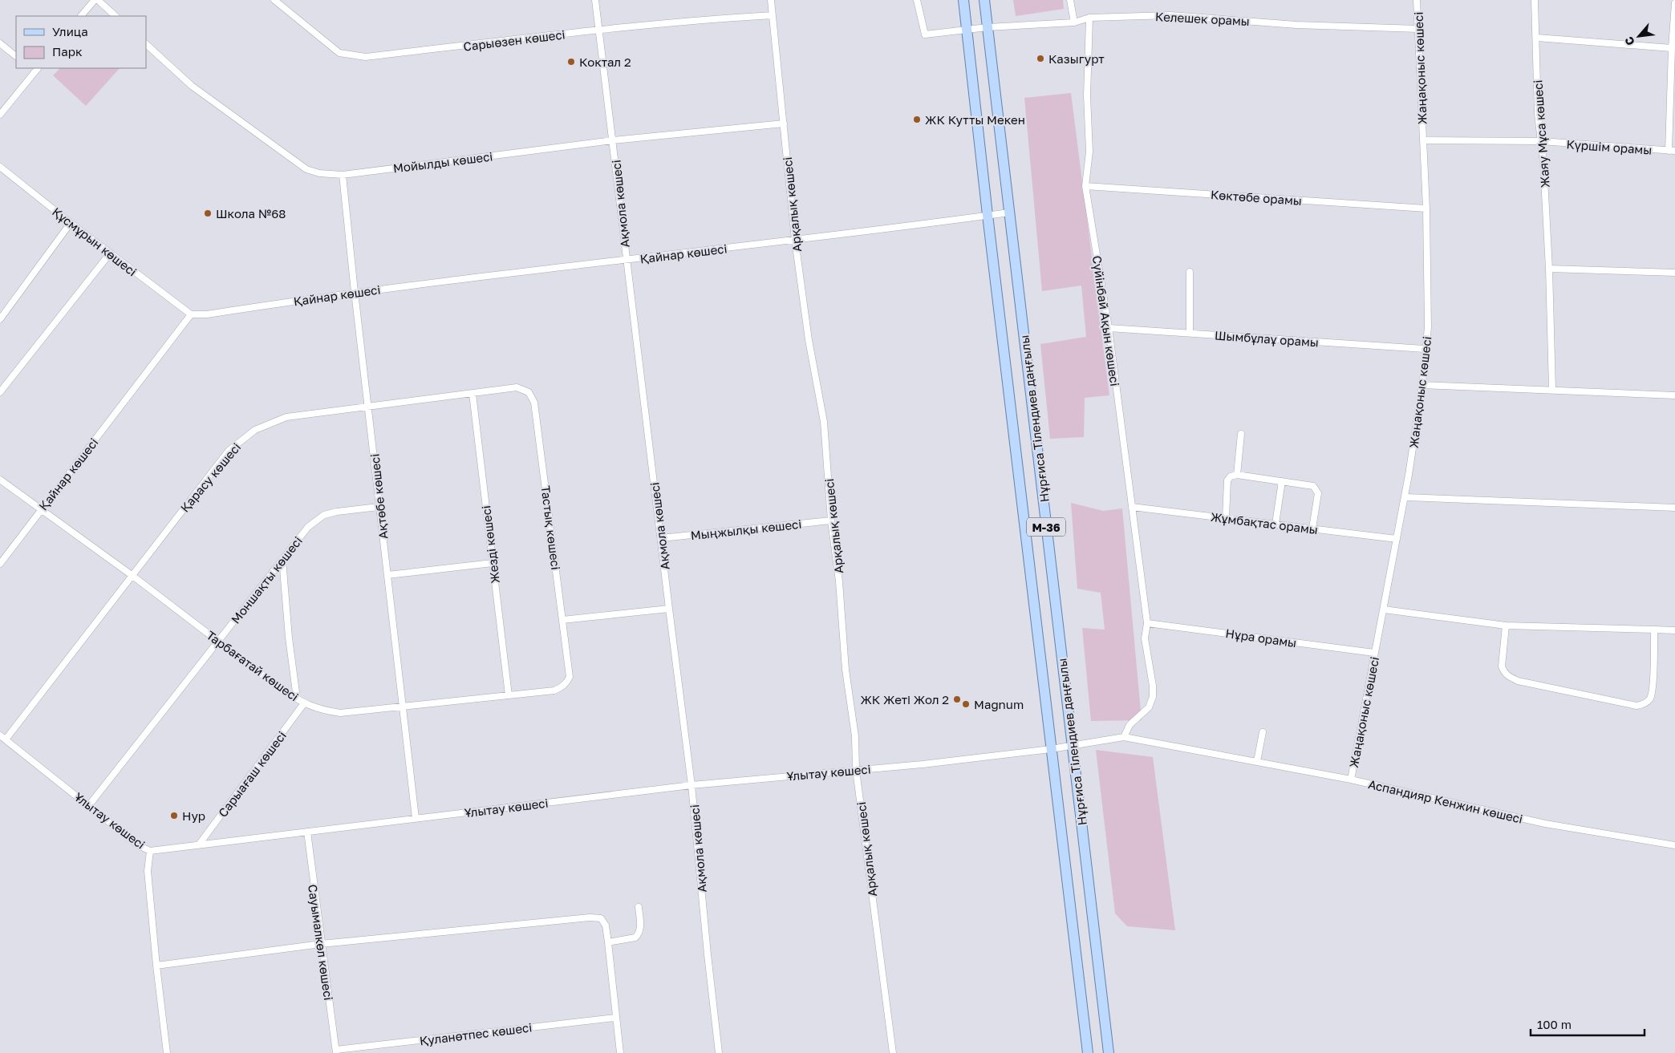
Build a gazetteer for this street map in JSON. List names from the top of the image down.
{
  "streets": {
    "main road": ["Нұрғиса Тілендиев даңғылы", "M-36"],
    "street": [
      "Келешек орамы",
      "Сарыөзен көшесі",
      "Жаңақоныс көшесі",
      "Жаяу Мұса көшесі",
      "Күршім орамы",
      "Мойылды көшесі",
      "Көктөбе орамы",
      "Ақмола көшесі",
      "Арқалық көшесі",
      "Құсмұрын көшесі",
      "Қайнар көшесі",
      "Сүйінбай Ақын көшесі",
      "Шымбұлаұ орамы",
      "Қарасу көшесі",
      "Ақтөбе көшесі",
      "Жұмбақтас орамы",
      "Тастық көшесі",
      "Мыңжылқы көшесі",
      "Жезді көшесі",
      "Моншақты көшесі",
      "Нұра орамы",
      "Тарбағатай көшесі",
      "Ұлытау көшесі",
      "Сарыағаш көшесі",
      "Аспандияр Кенжин көшесі",
      "Сауымалкөл көшесі",
      "Қуланөтпес көшесі"
    ]
  },
  "crossings": [
    ["Келешек орамы", "Жаңақоныс көшесі"],
    ["Келешек орамы", "Сүйінбай Ақын көшесі"],
    ["Келешек орамы", "Нұрғиса Тілендиев даңғылы"],
    ["Сарыөзен көшесі", "Ақмола көшесі"],
    ["Сарыөзен көшесі", "Арқалық көшесі"],
    ["Жаңақоныс көшесі", "Күршім орамы"],
    ["Жаңақоныс көшесі", "Көктөбе орамы"],
    ["Жаңақоныс көшесі", "Шымбұлаұ орамы"],
    ["Жаңақоныс көшесі", "Жұмбақтас орамы"],
    ["Жаңақоныс көшесі", "Нұра орамы"],
    ["Жаңақоныс көшесі", "Аспандияр Кенжин көшесі"],
    ["Жаяу Мұса көшесі", "Күршім орамы"],
    ["Мойылды көшесі", "Ақмола көшесі"],
    ["Мойылды көшесі", "Арқалық көшесі"],
    ["Мойылды көшесі", "Ақтөбе көшесі"],
    ["Көктөбе орамы", "Сүйінбай Ақын көшесі"],
    ["Ақмола көшесі", "Қайнар көшесі"],
    ["Ақмола көшесі", "Мыңжылқы көшесі"],
    ["Ақмола көшесі", "Ұлытау көшесі"],
    ["Арқалық көшесі", "Қайнар көшесі"],
    ["Арқалық көшесі", "Мыңжылқы көшесі"],
    ["Арқалық көшесі", "Ұлытау көшесі"],
    ["Құсмұрын көшесі", "Қайнар көшесі"],
    ["Қайнар көшесі", "Нұрғиса Тілендиев даңғылы"],
    ["Қайнар көшесі", "Ақтөбе көшесі"],
    ["Қайнар көшесі", "Тарбағатай көшесі"],
    ["Сүйінбай Ақын көшесі", "Шымбұлаұ орамы"],
    ["Сүйінбай Ақын көшесі", "Жұмбақтас орамы"],
    ["Сүйінбай Ақын көшесі", "Нұра орамы"],
    ["Сүйінбай Ақын көшесі", "Аспандияр Кенжин көшесі"],
    ["Нұрғиса Тілендиев даңғылы", "Ұлытау көшесі"],
    ["Нұрғиса Тілендиев даңғылы", "Аспандияр Кенжин көшесі"],
    ["Қарасу көшесі", "Ақтөбе көшесі"],
    ["Қарасу көшесі", "Тастық көшесі"],
    ["Қарасу көшесі", "Жезді көшесі"],
    ["Қарасу көшесі", "Тарбағатай көшесі"],
    ["Қарасу көшесі", "Ұлытау көшесі"],
    ["Ақтөбе көшесі", "Моншақты көшесі"],
    ["Ақтөбе көшесі", "Тарбағатай көшесі"],
    ["Ақтөбе көшесі", "Ұлытау көшесі"],
    ["Тастық көшесі", "Тарбағатай көшесі"],
    ["Жезді көшесі", "Тарбағатай көшесі"],
    ["Моншақты көшесі", "Тарбағатай көшесі"],
    ["Моншақты көшесі", "Ұлытау көшесі"],
    ["Тарбағатай көшесі", "Сарыағаш көшесі"],
    ["Ұлытау көшесі", "Сарыағаш көшесі"],
    ["Ұлытау көшесі", "Аспандияр Кенжин көшесі"],
    ["Ұлытау көшесі", "Сауымалкөл көшесі"],
    ["Сауымалкөл көшесі", "Қуланөтпес көшесі"]
  ],
  "places": [
    "Казыгурт",
    "Коктал 2",
    "ЖК Кутты Мекен",
    "Школа №68",
    "ЖК Жеті Жол 2",
    "Magnum",
    "Нур"
  ],
  "legend": ["Улица", "Парк"],
  "scale_bar": "100 m",
  "north": "bottom left"
}
